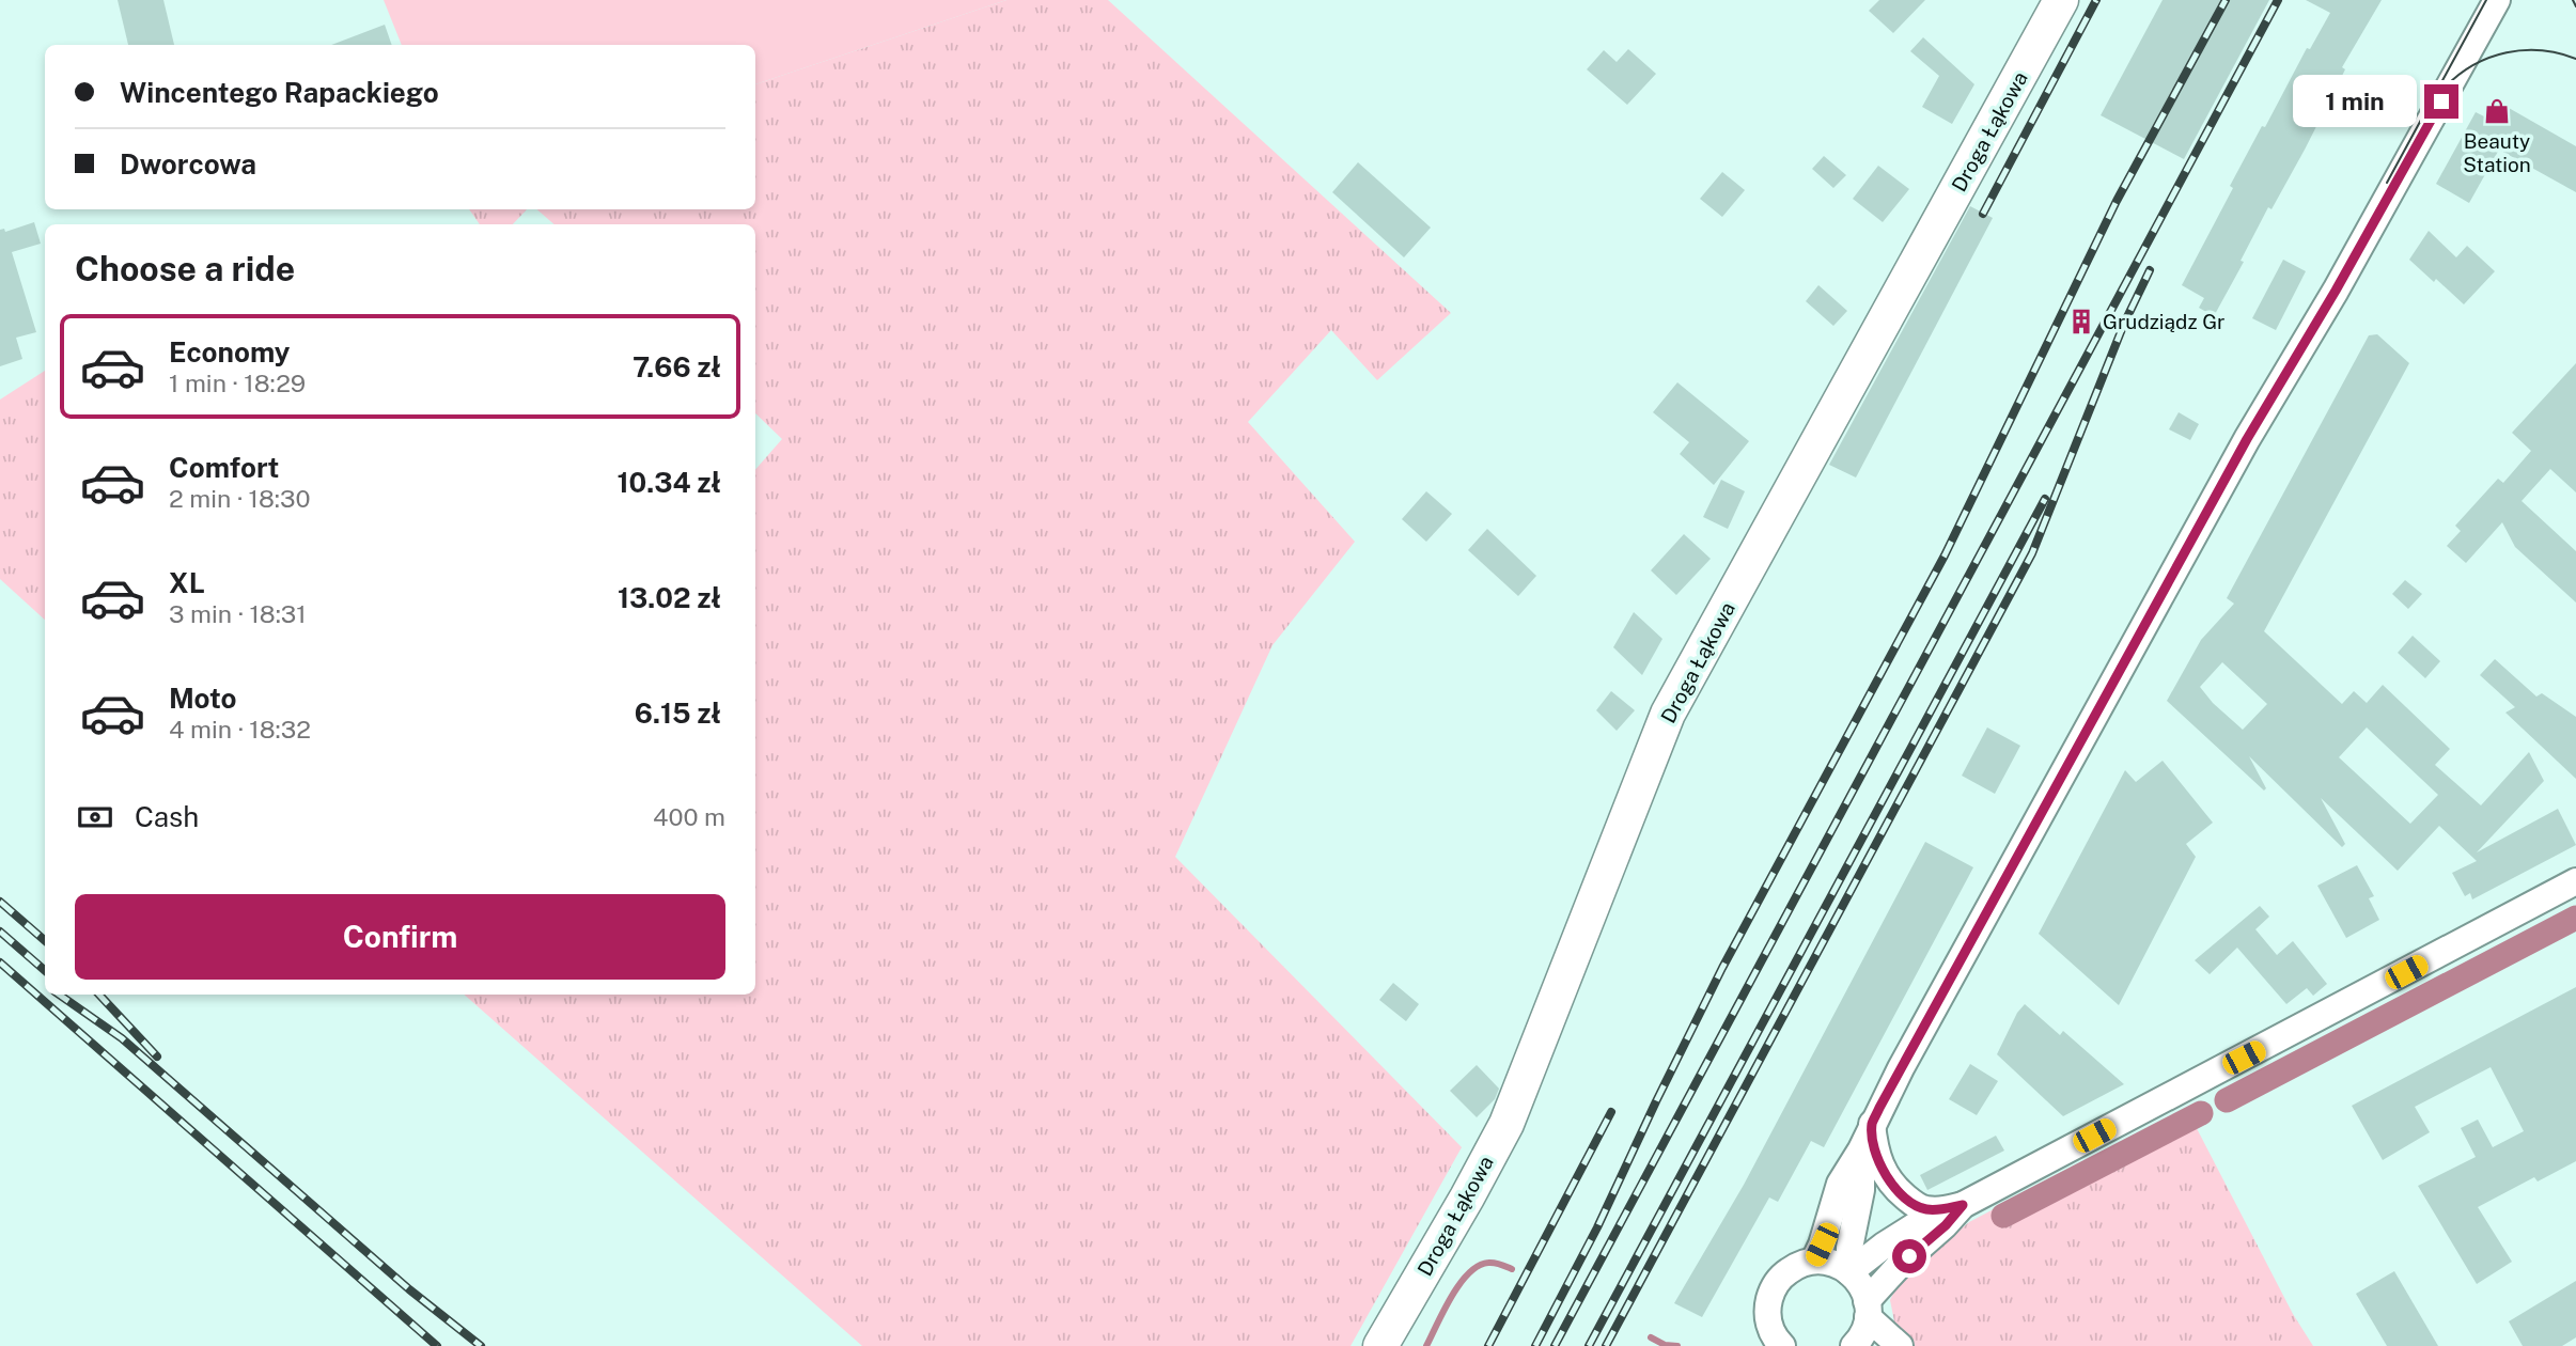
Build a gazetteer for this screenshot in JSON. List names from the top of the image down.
{
  "streets": {
    "main road": ["Droga Łąkowa"]
  },
  "places": {
    "shop": ["Beauty Station"],
    "building": ["Grudziądz Gr"]
  },
  "page": {
    "banner": ["Wincentego Rapackiego", "Dworcowa"],
    "bubble": "1 min",
    "heading": "Choose a ride",
    "list": [
      {
        "name": "Economy",
        "note": "1 min · 18:29",
        "value": "7.66 zł"
      },
      {
        "name": "Comfort",
        "note": "2 min · 18:30",
        "value": "10.34 zł"
      },
      {
        "name": "XL",
        "note": "3 min · 18:31",
        "value": "13.02 zł"
      },
      {
        "name": "Moto",
        "note": "4 min · 18:32",
        "value": "6.15 zł"
      }
    ],
    "pay": ["Cash", "400 m"],
    "buttons": "Confirm"
  }
}
